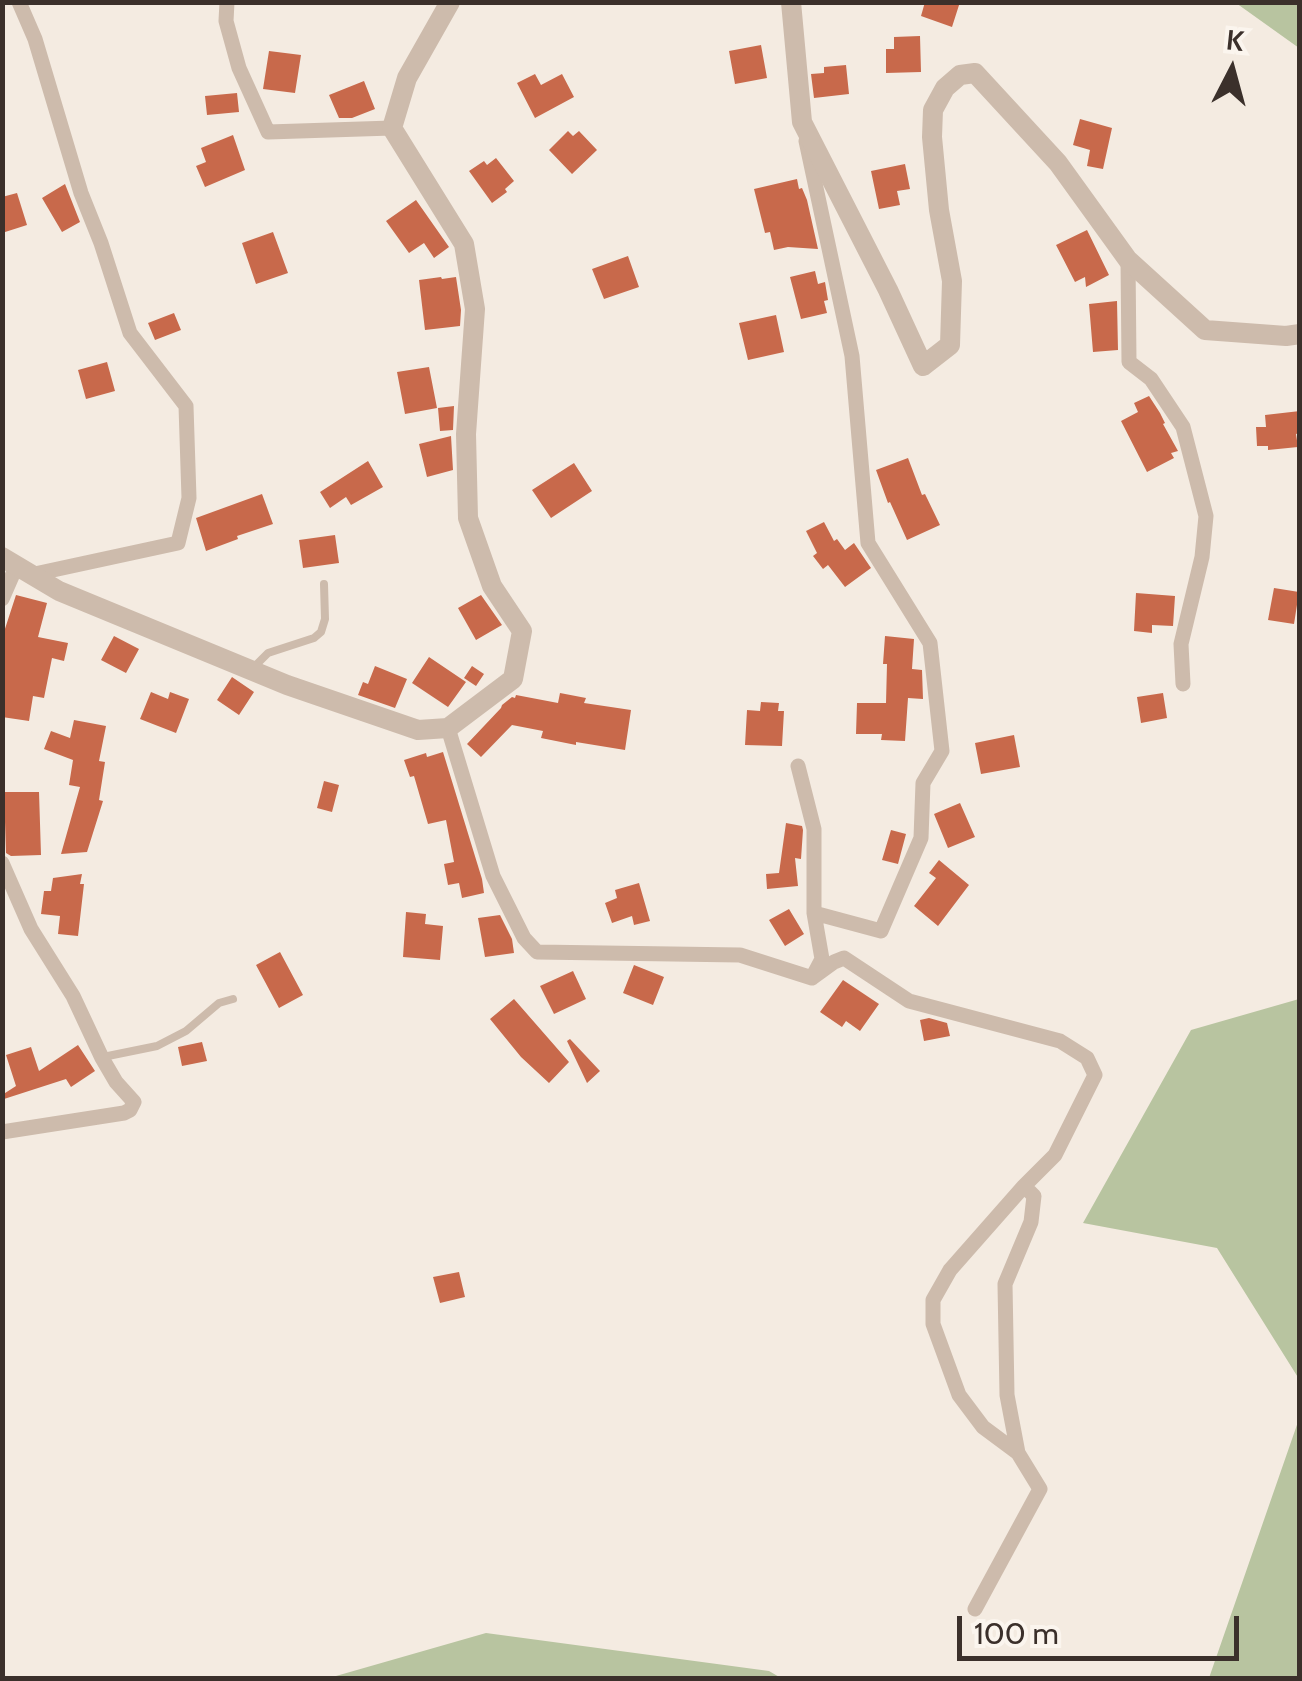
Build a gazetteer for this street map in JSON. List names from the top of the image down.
{
  "scale_bar": "100 m",
  "north": "top"
}
